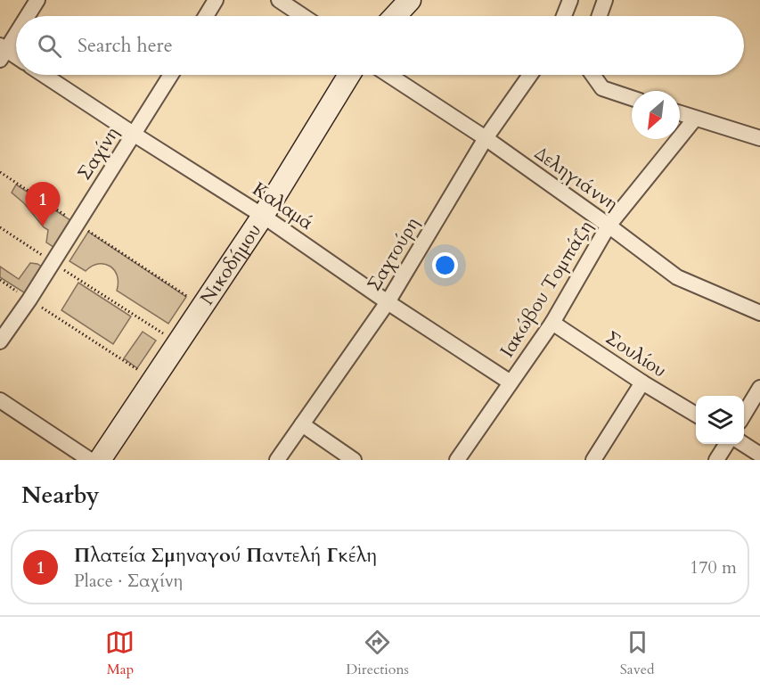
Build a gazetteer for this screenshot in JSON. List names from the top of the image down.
{
  "streets": {
    "street": [
      "Σαχίνη",
      "Δεληγιάννη",
      "Καλαμά",
      "Σαχτούρη",
      "Νικοδήμου",
      "Ιακώβου Τομπάζη",
      "Σουλίου"
    ]
  },
  "crossings": [
    ["Σαχίνη", "Καλαμά"],
    ["Δεληγιάννη", "Σαχτούρη"],
    ["Δεληγιάννη", "Ιακώβου Τομπάζη"],
    ["Καλαμά", "Σαχτούρη"],
    ["Καλαμά", "Νικοδήμου"],
    ["Καλαμά", "Ιακώβου Τομπάζη"],
    ["Ιακώβου Τομπάζη", "Σουλίου"]
  ],
  "north": "bottom left",
  "page": {
    "search": "Search here",
    "pins": "1",
    "heading": "Nearby",
    "list": [
      {
        "mark": "1",
        "name": "Πλατεία Σμηναγού Παντελή Γκέλη",
        "note": "Place · Σαχίνη",
        "value": "170 m"
      }
    ],
    "nav": ["Map", "Directions", "Saved"]
  }
}
